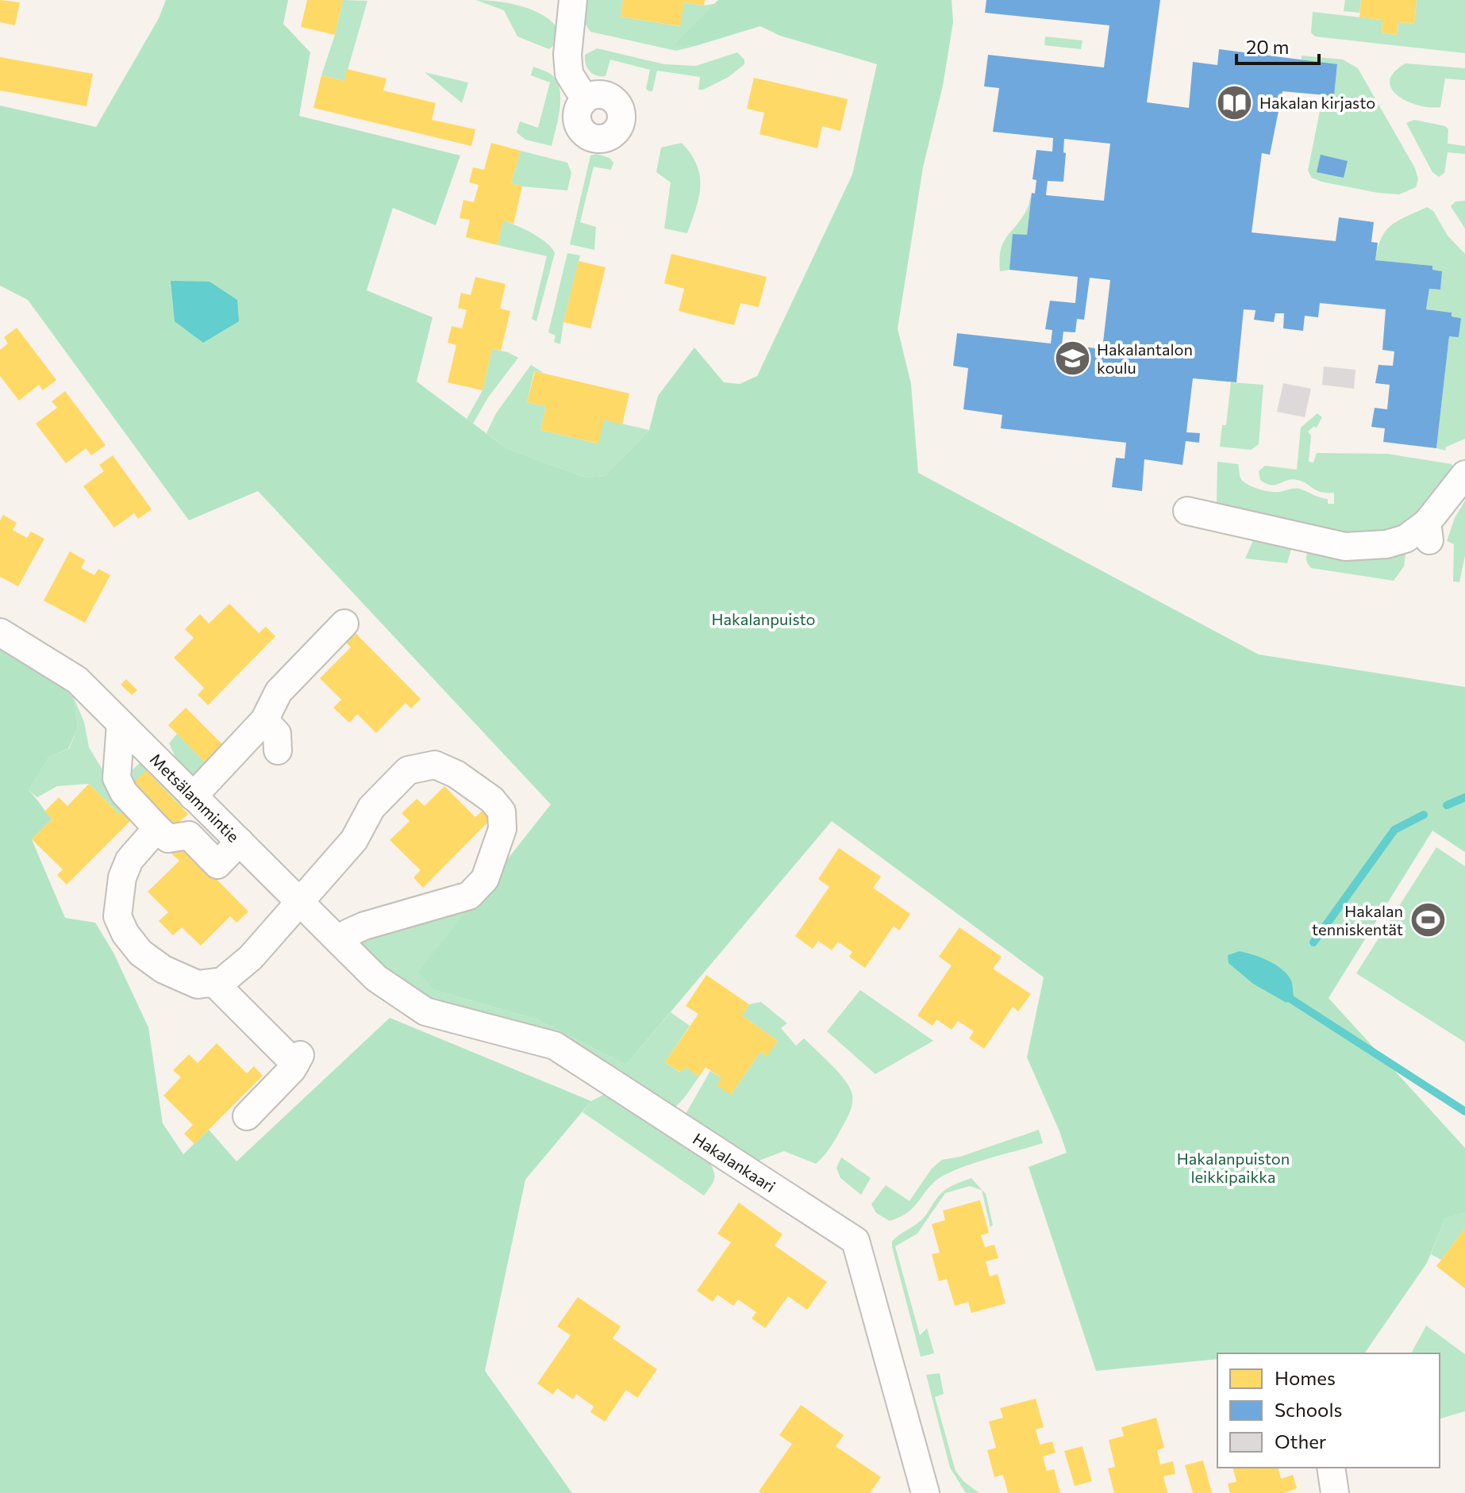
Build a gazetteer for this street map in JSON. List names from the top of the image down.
{
  "streets": {
    "street": ["Metsälammintie", "Hakalankaari"]
  },
  "crossings": [
    ["Metsälammintie", "Hakalankaari"]
  ],
  "parks": ["Hakalanpuisto", "Hakalanpuiston leikkipaikka"],
  "places": {
    "library": ["Hakalan kirjasto"],
    "school or university": ["Hakalantalon koulu"],
    "sports": ["Hakalan tenniskentät"]
  },
  "legend": ["Homes", "Schools", "Other"],
  "scale_bar": "20 m"
}
